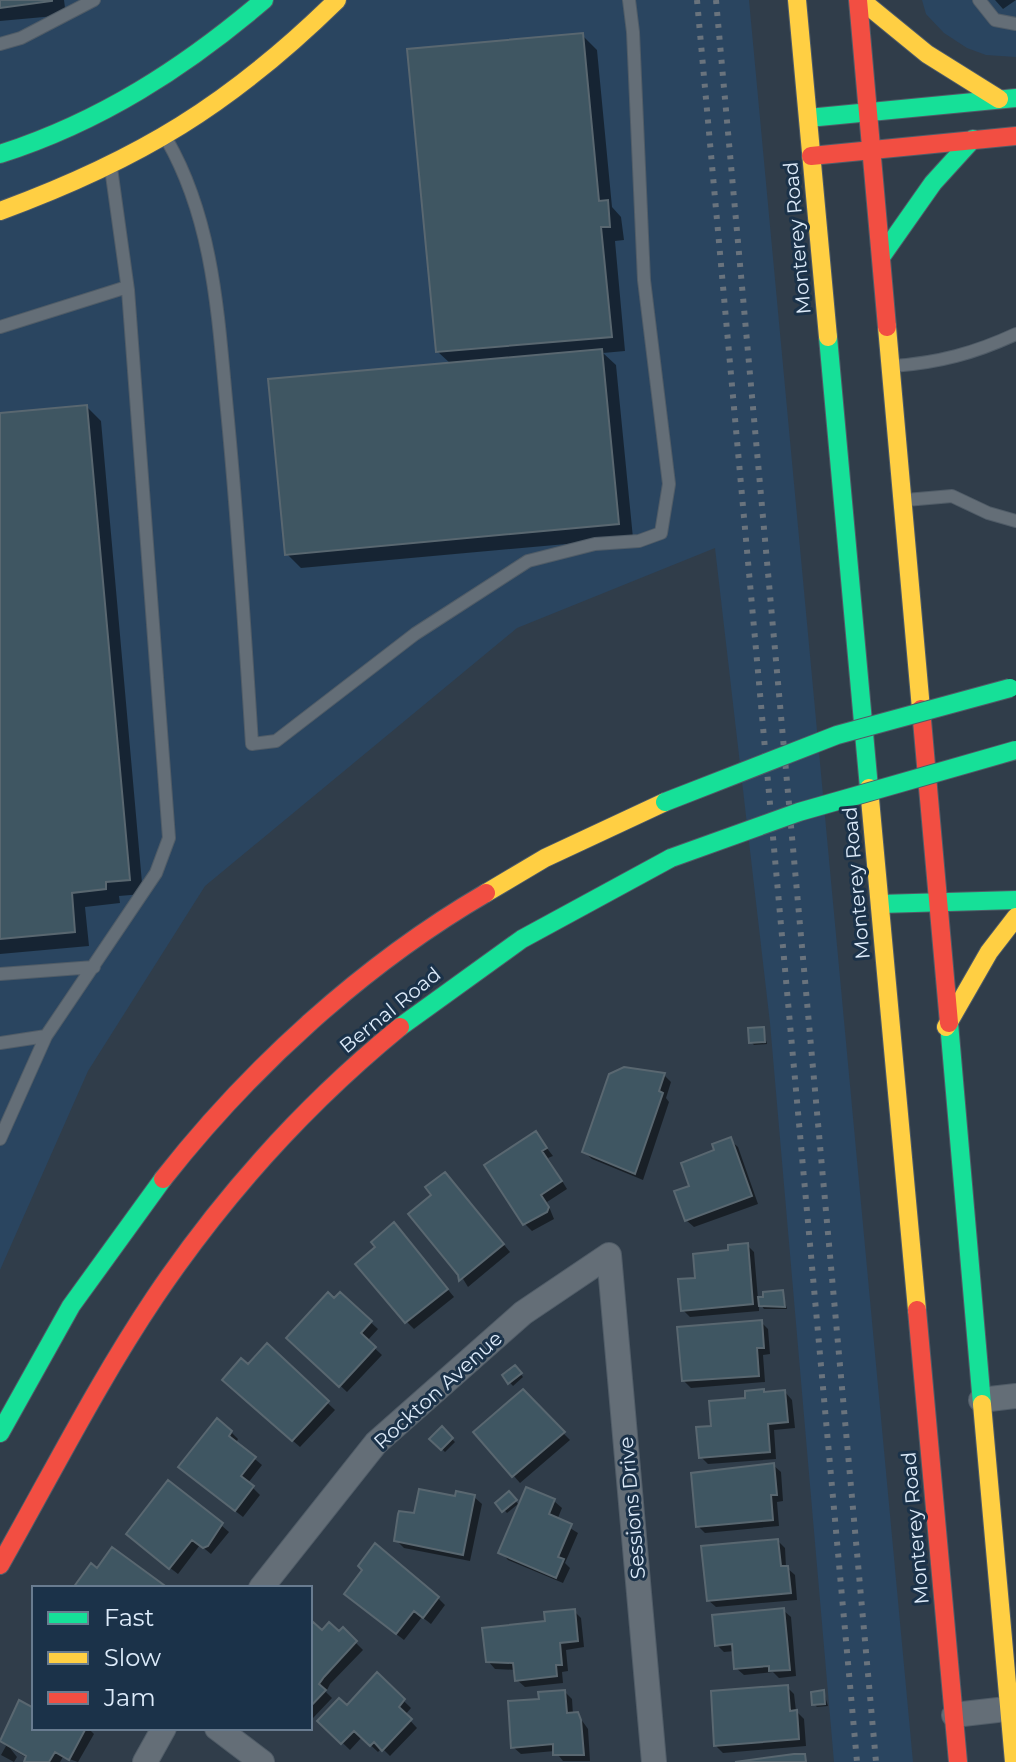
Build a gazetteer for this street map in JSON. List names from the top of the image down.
{
  "streets": {
    "main road": ["Monterey Road", "Bernal Road"],
    "street": ["Rockton Avenue", "Sessions Drive"]
  },
  "crossings": [
    ["Rockton Avenue", "Sessions Drive"]
  ],
  "legend": ["Fast", "Slow", "Jam"]
}
